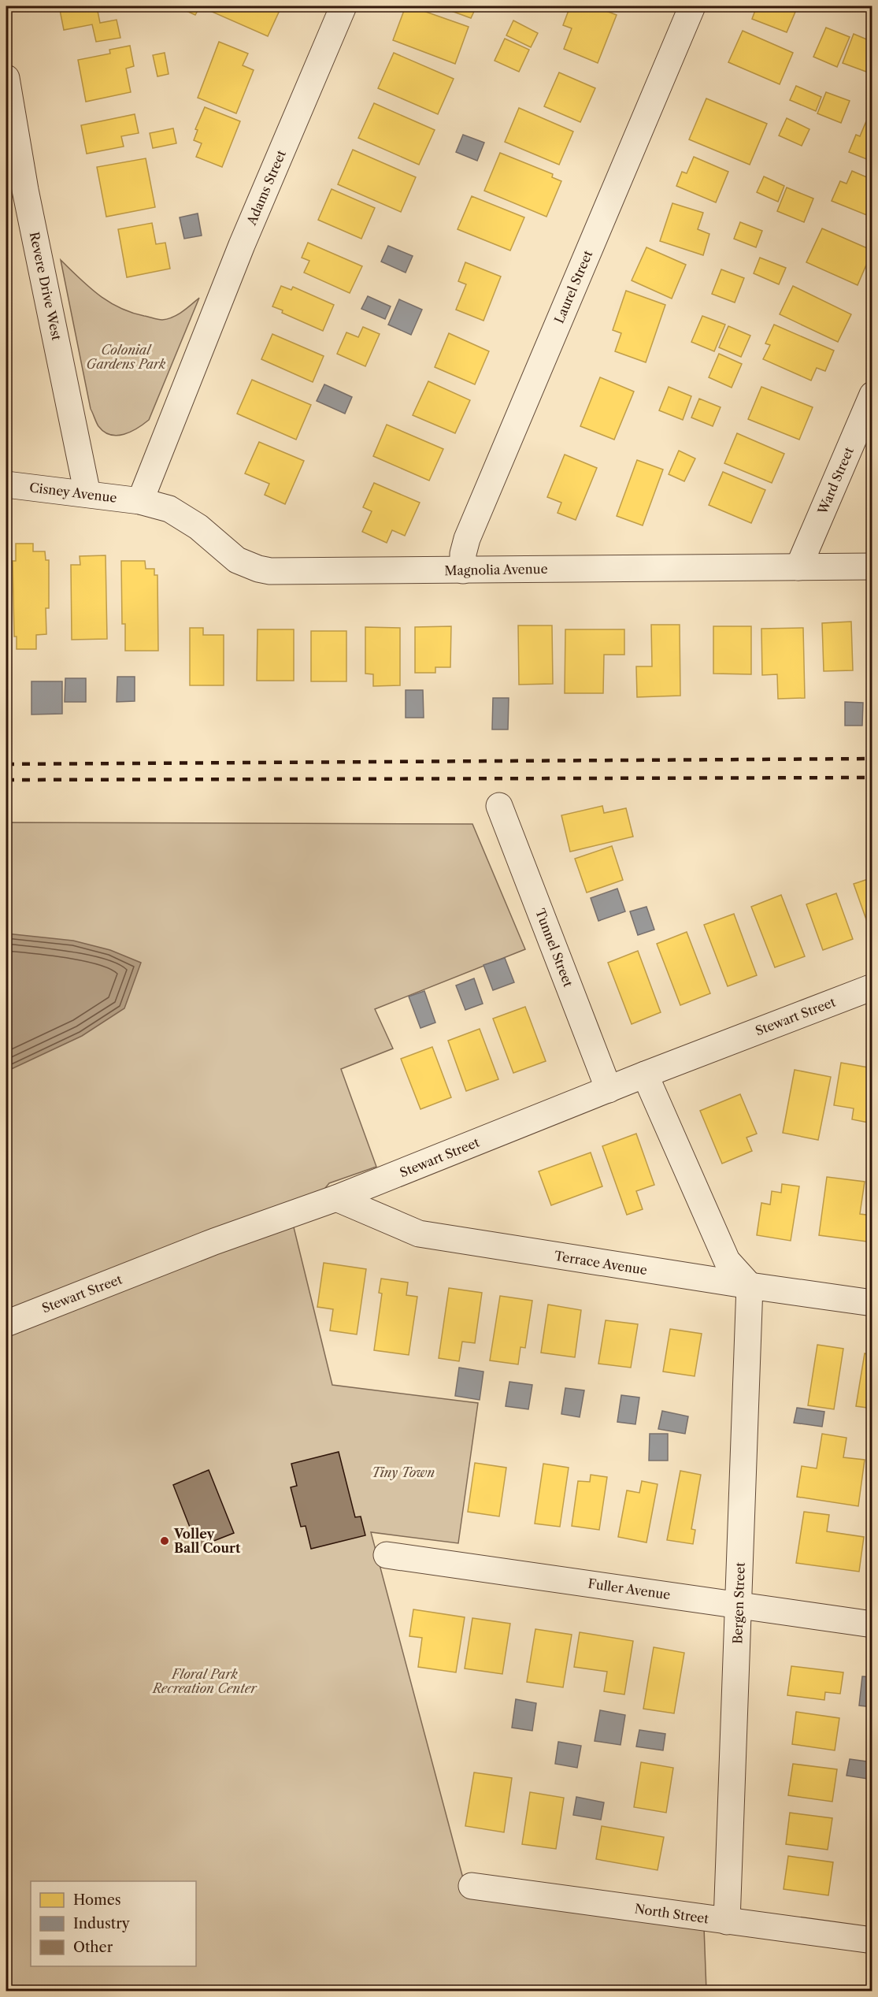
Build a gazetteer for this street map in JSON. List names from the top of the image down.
{
  "streets": {
    "street": [
      "Adams Street",
      "Revere Drive West",
      "Laurel Street",
      "Ward Street",
      "Cisney Avenue",
      "Magnolia Avenue",
      "Tunnel Street",
      "Stewart Street",
      "Terrace Avenue",
      "Fuller Avenue",
      "Bergen Street",
      "North Street"
    ]
  },
  "crossings": [
    ["Adams Street", "Cisney Avenue"],
    ["Adams Street", "Magnolia Avenue"],
    ["Revere Drive West", "Cisney Avenue"],
    ["Laurel Street", "Magnolia Avenue"],
    ["Ward Street", "Magnolia Avenue"],
    ["Cisney Avenue", "Magnolia Avenue"],
    ["Tunnel Street", "Stewart Street"],
    ["Stewart Street", "Terrace Avenue"],
    ["Terrace Avenue", "Bergen Street"],
    ["Fuller Avenue", "Bergen Street"],
    ["Bergen Street", "North Street"]
  ],
  "parks": ["Colonial Gardens Park", "Tiny Town", "Floral Park Recreation Center"],
  "places": ["Volley Ball Court"],
  "legend": ["Homes", "Industry", "Other"]
}
